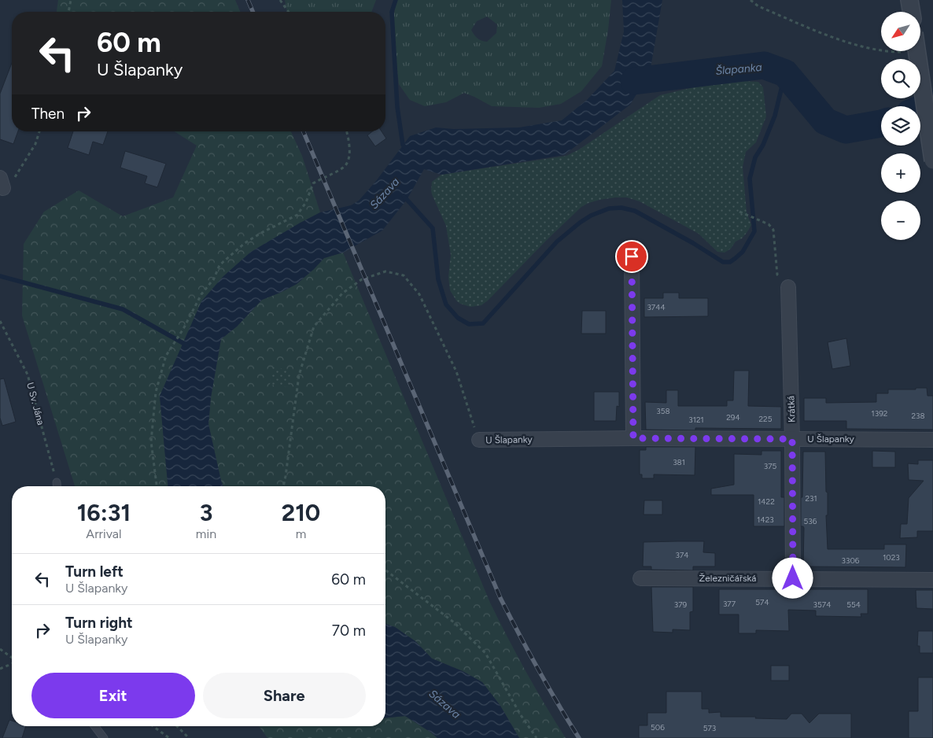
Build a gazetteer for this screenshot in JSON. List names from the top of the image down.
{
  "streets": {
    "street": ["Krátká", "U Šlapanky", "Železničářská"],
    "path": ["U Sv. Jána"]
  },
  "crossings": [
    ["Krátká", "U Šlapanky"],
    ["Krátká", "Železničářská"]
  ],
  "water": ["Šlapanka", "Sázava"],
  "house_numbers": [
    "3744",
    "358",
    "1392",
    "238",
    "294",
    "225",
    "3121",
    "381",
    "375",
    "231",
    "1422",
    "1423",
    "536",
    "374",
    "1023",
    "3306",
    "574",
    "377",
    "379",
    "3574",
    "554",
    "506",
    "573"
  ],
  "north": "bottom left",
  "page": {
    "map_buttons": ["+", "−"],
    "turn": ["60 m", "U Šlapanky"],
    "then": "Then",
    "eta": [
      "16:31",
      "Arrival",
      "3",
      "min",
      "210",
      "m"
    ],
    "list": [
      {
        "name": "Turn left",
        "note": "U Šlapanky",
        "value": "60 m"
      },
      {
        "name": "Turn right",
        "note": "U Šlapanky",
        "value": "70 m"
      }
    ],
    "buttons": ["Exit", "Share"]
  }
}
